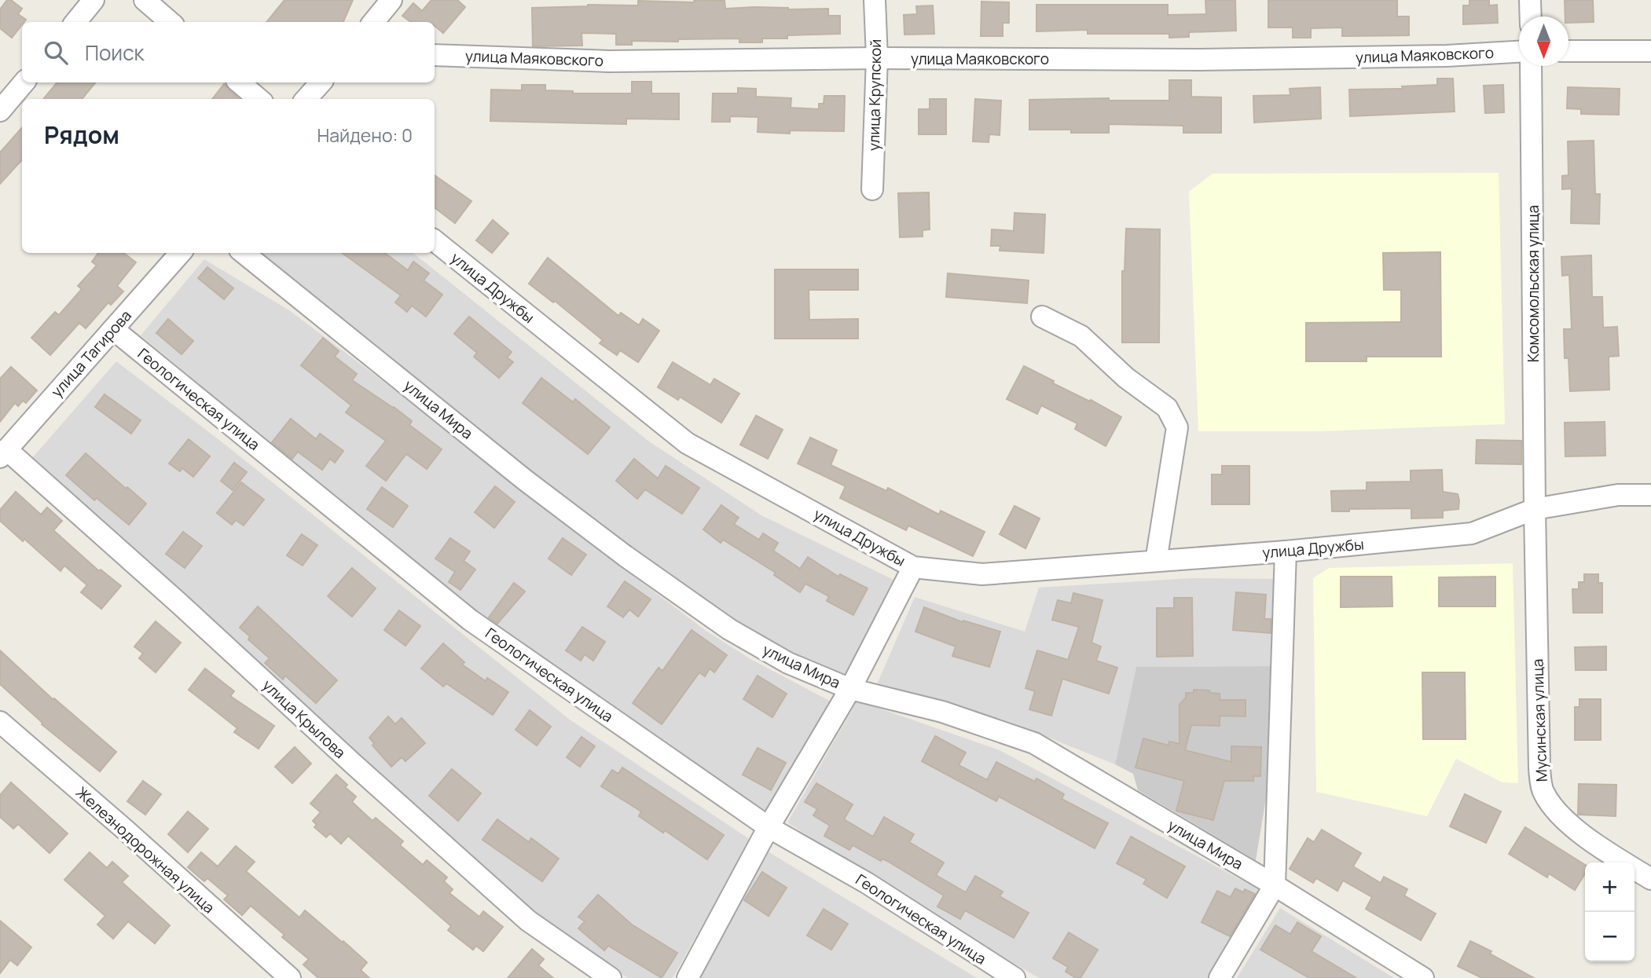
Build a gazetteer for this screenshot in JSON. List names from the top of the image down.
{
  "streets": {
    "street": [
      "улица Маяковского",
      "улица Крупской",
      "Комсомольская улица",
      "улица Дружбы",
      "улица Тагирова",
      "Геологическая улица",
      "улица Мира",
      "улица Крылова",
      "Мусинская улица",
      "Железнодорожная улица"
    ]
  },
  "crossings": [
    ["улица Маяковского", "улица Крупской"],
    ["Комсомольская улица", "улица Дружбы"],
    ["Комсомольская улица", "Мусинская улица"],
    ["улица Дружбы", "Мусинская улица"],
    ["улица Тагирова", "Геологическая улица"],
    ["улица Тагирова", "улица Крылова"]
  ],
  "north": "bottom",
  "page": {
    "search": "Поиск",
    "heading": ["Рядом", "Найдено: 0"],
    "map_buttons": ["+", "−"]
  }
}
